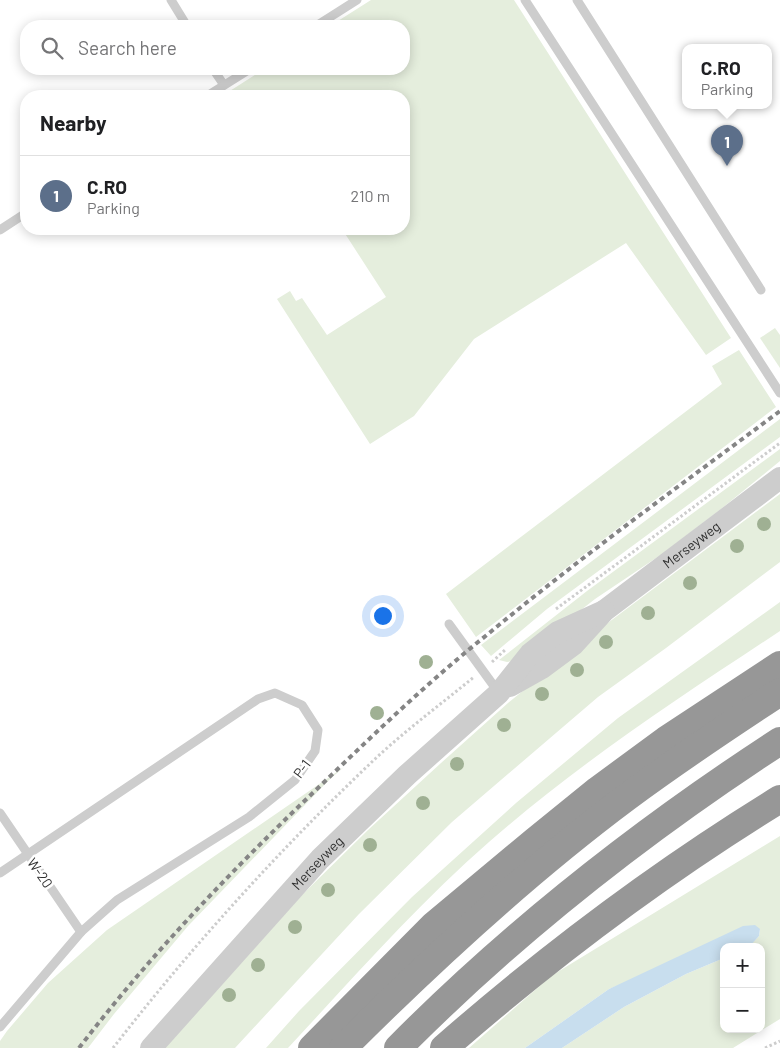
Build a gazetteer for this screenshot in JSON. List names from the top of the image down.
{
  "streets": {
    "street": ["Merseyweg"],
    "lane": ["P-1", "W-20"]
  },
  "crossings": [
    ["P-1", "W-20"]
  ],
  "page": {
    "search": "Search here",
    "popup": ["C.RO", "Parking"],
    "heading": "Nearby",
    "pins": "1",
    "list": [
      {
        "mark": "1",
        "name": "C.RO",
        "note": "Parking",
        "value": "210 m"
      }
    ],
    "map_buttons": ["+", "−"]
  }
}
